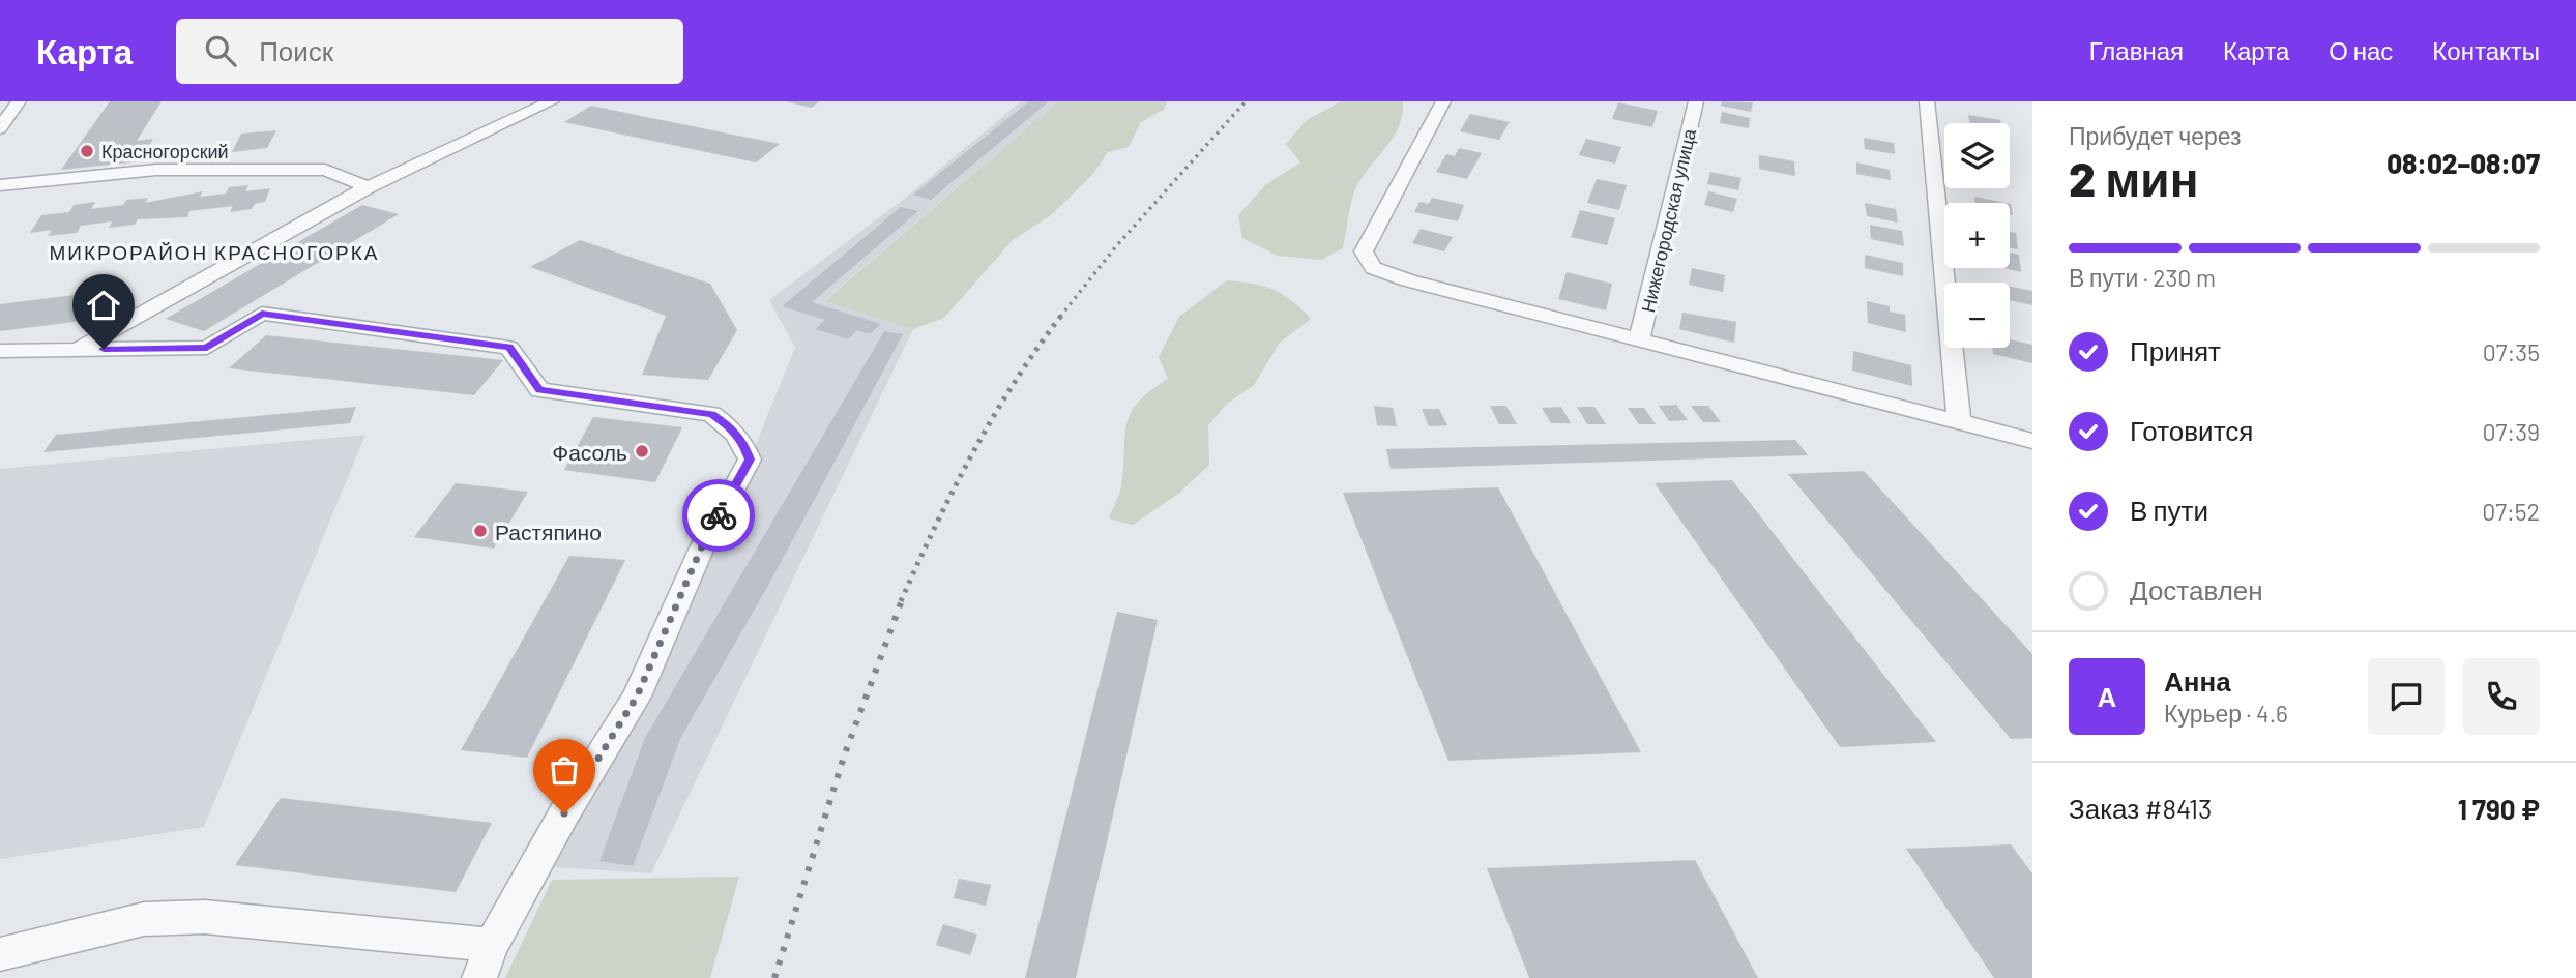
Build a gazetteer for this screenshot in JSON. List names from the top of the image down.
{
  "streets": {
    "street": ["Нижегородская улица"]
  },
  "districts": ["МИКРОРАЙОН КРАСНОГОРКА"],
  "places": ["Красногорский", "Фасоль", "Растяпино"],
  "page": {
    "header": "Карта",
    "search": "Поиск",
    "nav": [
      "Главная",
      "Карта",
      "О нас",
      "Контакты"
    ],
    "heading": ["2 мин", "Прибудет через", "08:02–08:07"],
    "panel": [
      "Анна",
      "Курьер · 4.6",
      "Заказ #8413",
      "1 790 ₽"
    ],
    "map_buttons": ["+", "−"],
    "bar": "В пути · 230 m",
    "list": [
      ["Принят", "07:35"],
      ["Готовится", "07:39"],
      ["В пути", "07:52"],
      "Доставлен"
    ],
    "round": "А"
  }
}
